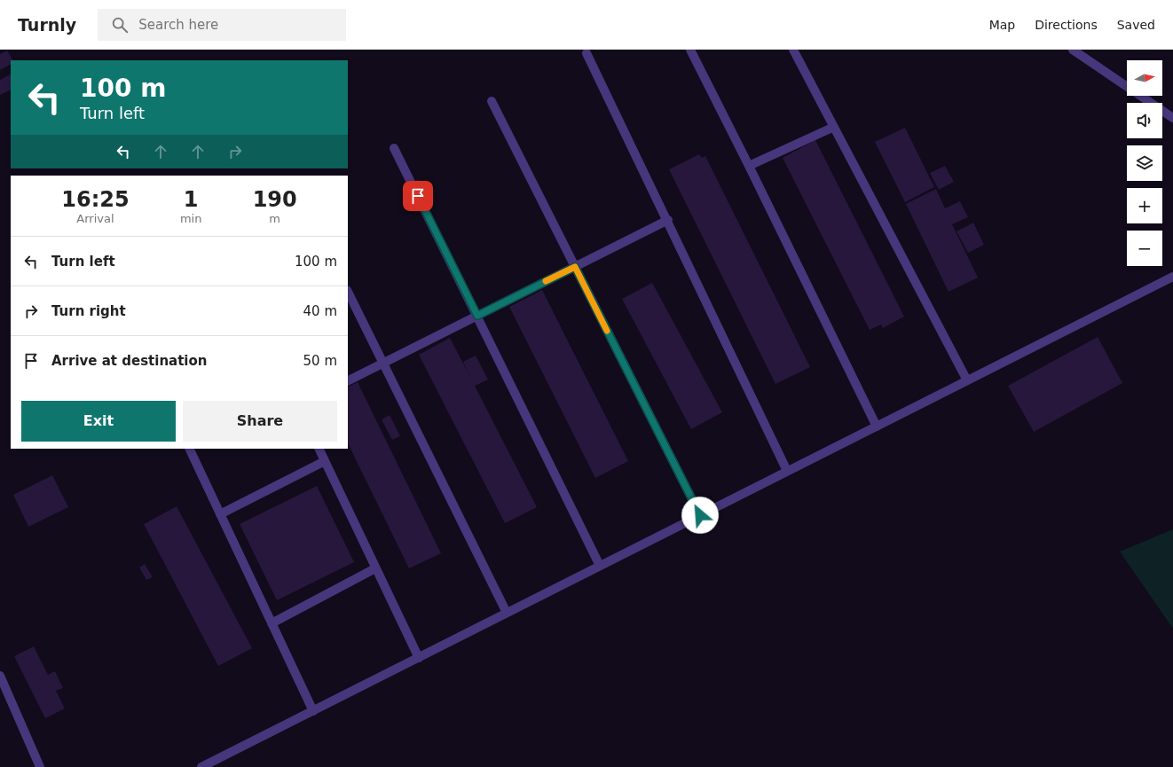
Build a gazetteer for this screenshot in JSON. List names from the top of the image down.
{
  "north": "right",
  "page": {
    "header": "Turnly",
    "search": "Search here",
    "nav": ["Map", "Directions", "Saved"],
    "map_buttons": ["+", "−"],
    "turn": ["100 m", "Turn left"],
    "eta": [
      "16:25",
      "Arrival",
      "1",
      "min",
      "190",
      "m"
    ],
    "list": [
      {
        "name": "Turn left",
        "value": "100 m"
      },
      {
        "name": "Turn right",
        "value": "40 m"
      },
      {
        "name": "Arrive at destination",
        "value": "50 m"
      }
    ],
    "buttons": ["Exit", "Share"]
  }
}
